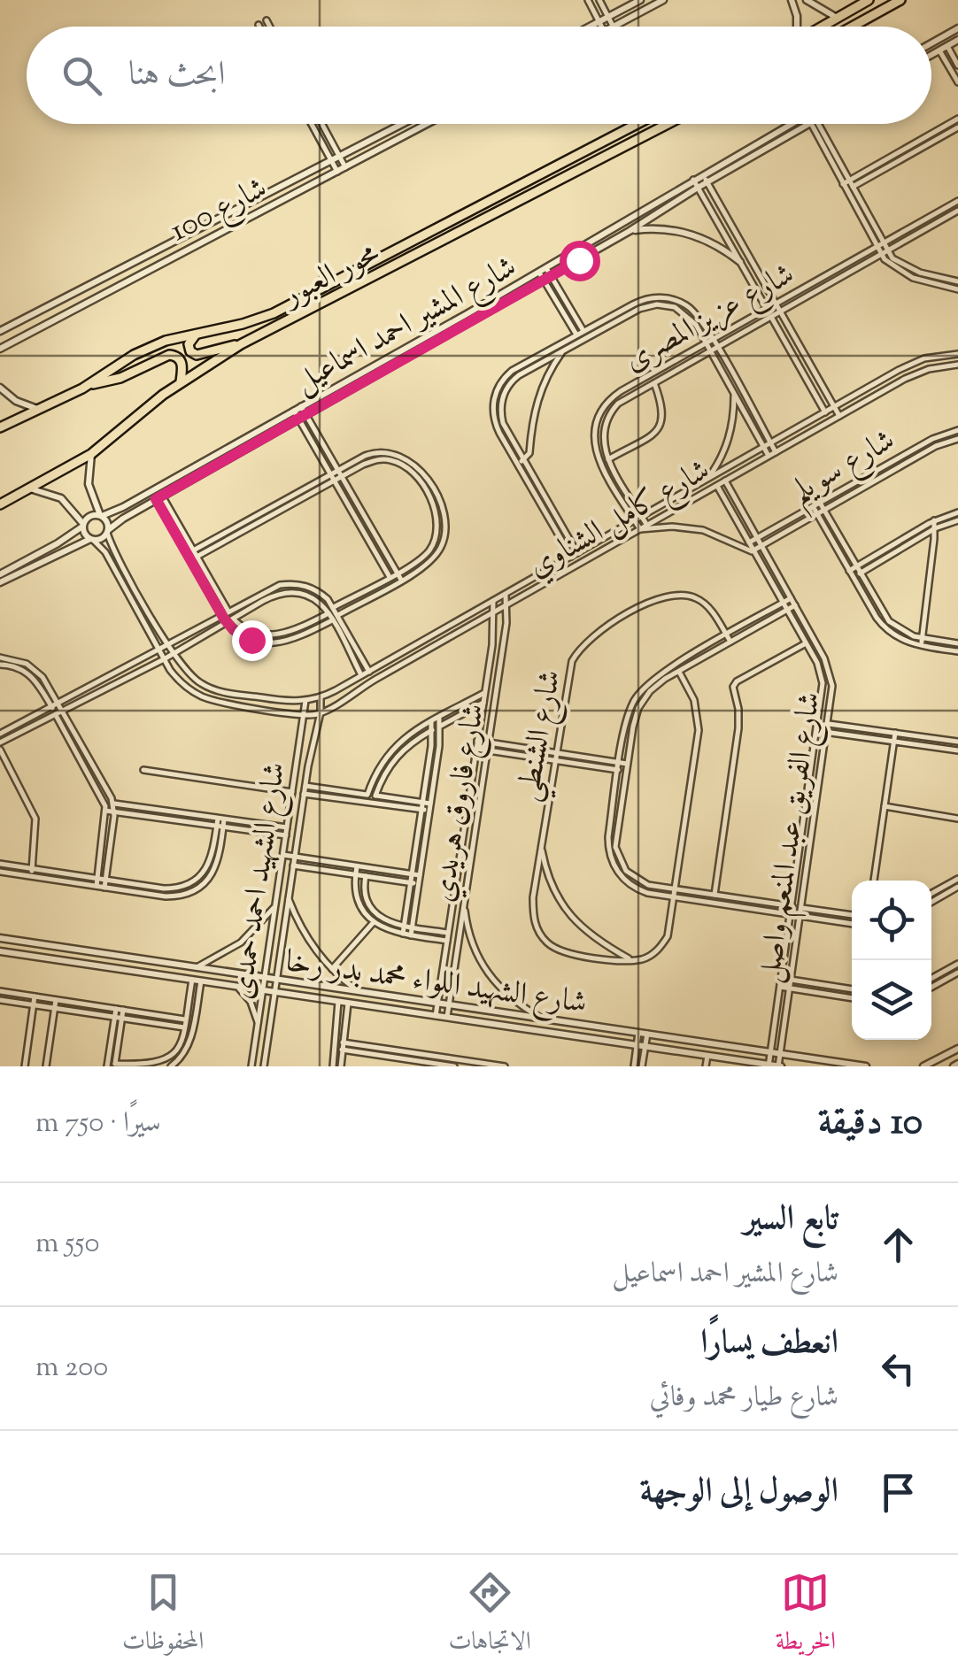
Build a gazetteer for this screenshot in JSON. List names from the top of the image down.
{
  "streets": {
    "highway": ["محور العبور"],
    "street": [
      "شارع 100",
      "شارع عزيز المصرى",
      "شارع المشير احمد اسماعيل",
      "شارع سويلم",
      "شارع كامل الشناوي",
      "شارع الشنطي",
      "شارع فاروق هريدي",
      "شارع الفريق عبد المنعم واصل",
      "شارع الشهيد احمد حمدى",
      "شارع الشهيد اللواء محمد بدر رخا"
    ]
  },
  "crossings": [
    ["شارع عزيز المصرى", "شارع كامل الشناوي"],
    ["شارع المشير احمد اسماعيل", "شارع كامل الشناوي"],
    ["شارع سويلم", "شارع الفريق عبد المنعم واصل"],
    ["شارع كامل الشناوي", "شارع فاروق هريدي"],
    ["شارع كامل الشناوي", "شارع الفريق عبد المنعم واصل"],
    ["شارع كامل الشناوي", "شارع الشهيد احمد حمدى"],
    ["شارع فاروق هريدي", "شارع الشهيد اللواء محمد بدر رخا"],
    ["شارع الفريق عبد المنعم واصل", "شارع الشهيد اللواء محمد بدر رخا"],
    ["شارع الشهيد احمد حمدى", "شارع الشهيد اللواء محمد بدر رخا"]
  ],
  "page": {
    "search": "ابحث هنا",
    "heading": ["10 دقيقة", "سيرًا · 750 m"],
    "list": [
      ["تابع السير", "شارع المشير احمد اسماعيل", "550 m"],
      ["انعطف يسارًا", "شارع طيار محمد وفائي", "200 m"],
      "الوصول إلى الوجهة"
    ],
    "nav": ["الخريطة", "الاتجاهات", "المحفوظات"]
  }
}
